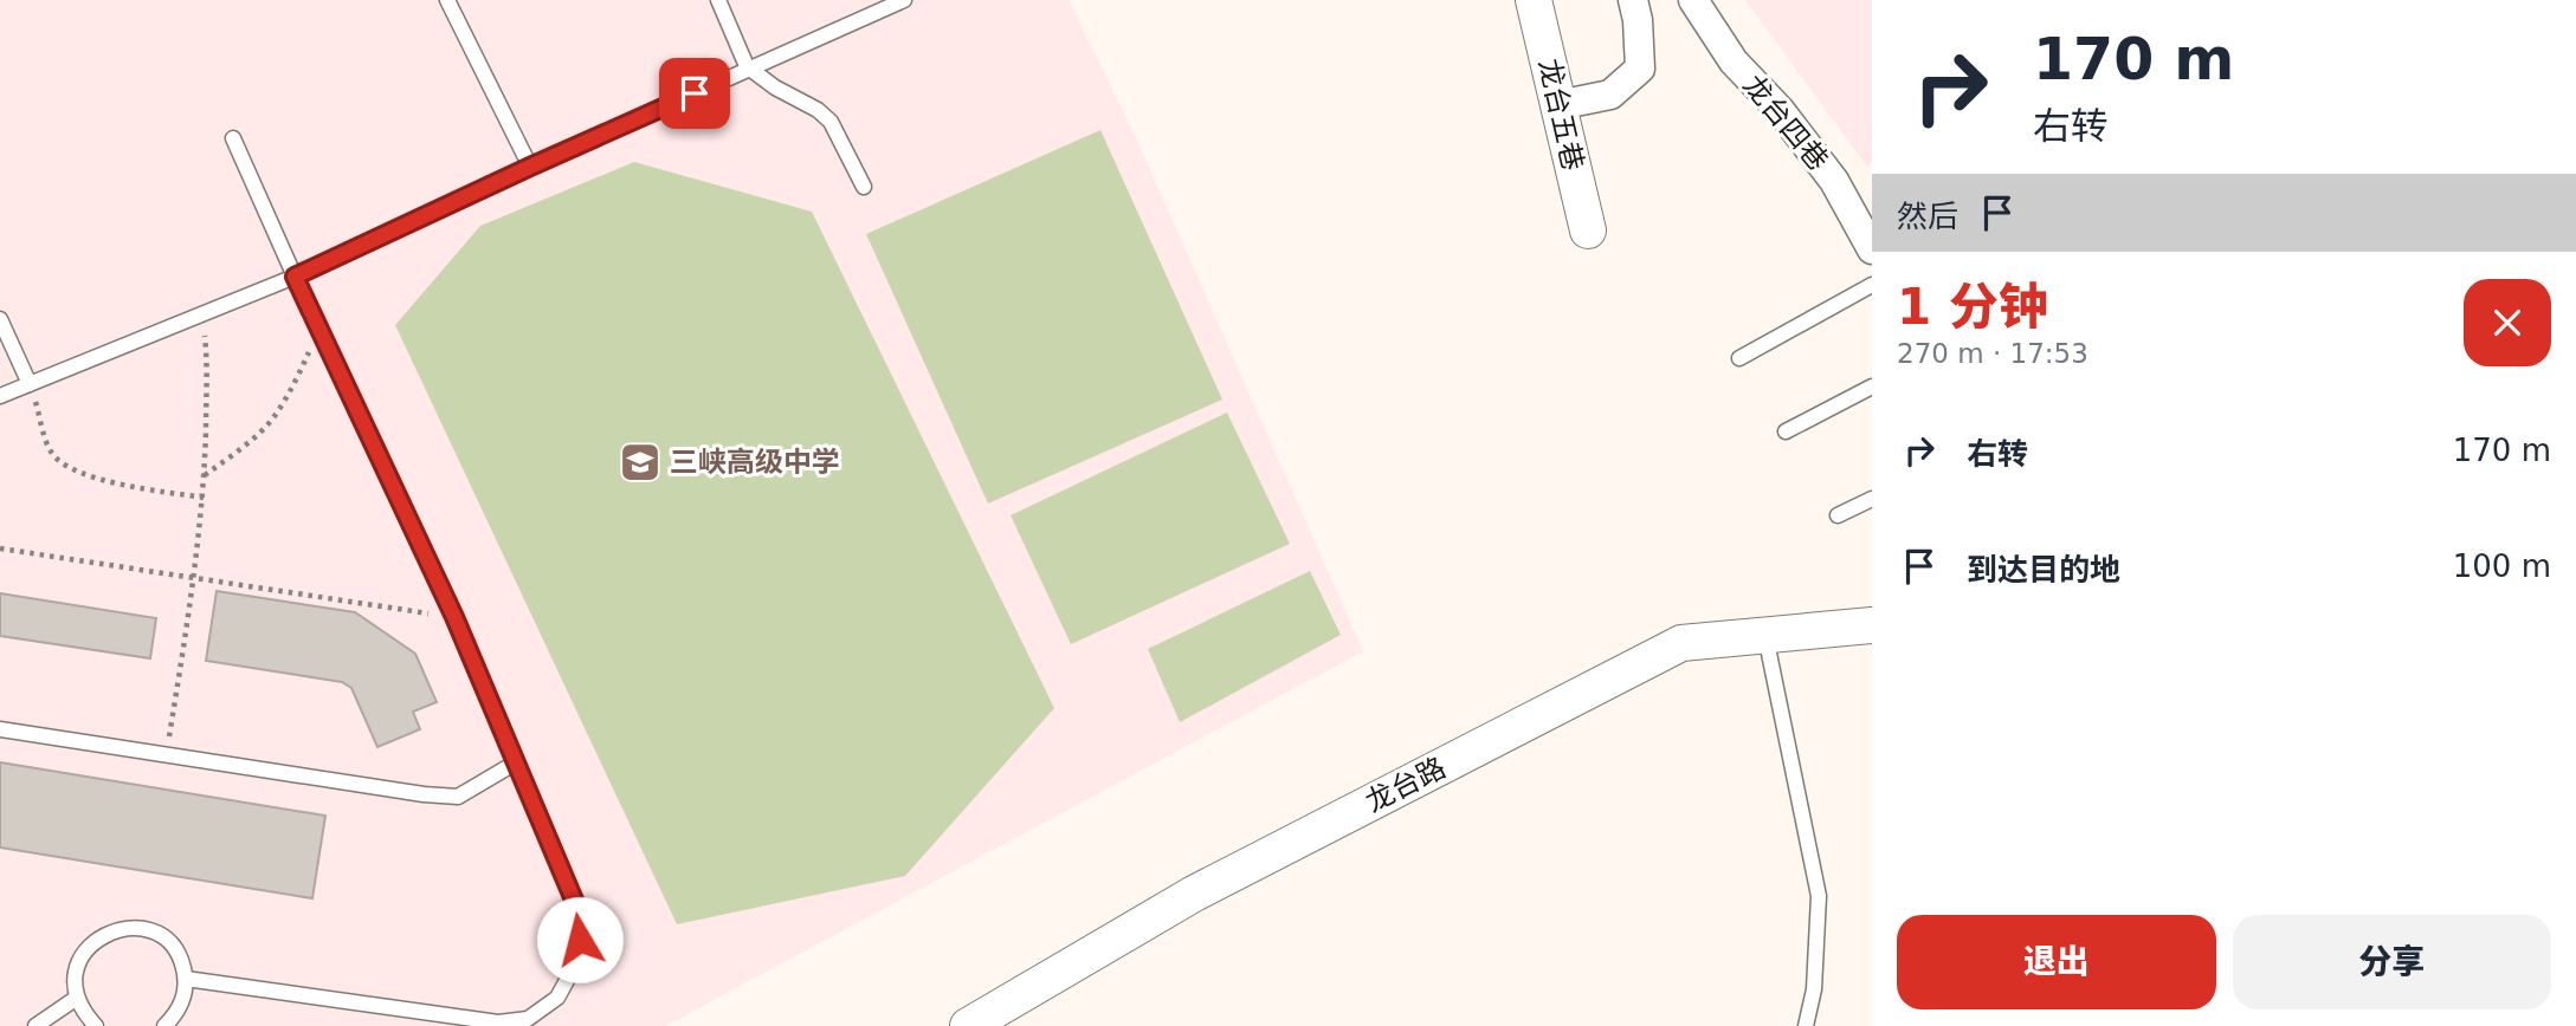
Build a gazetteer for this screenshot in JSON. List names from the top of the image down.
{
  "streets": {
    "street": ["龙台五巷", "龙台四巷", "龙台路"]
  },
  "places": {
    "school or university": ["三峡高级中学"]
  },
  "page": {
    "turn": ["170 m", "右转"],
    "then": "然后",
    "heading": ["1 分钟", "270 m · 17:53"],
    "list": [
      {
        "name": "右转",
        "value": "170 m"
      },
      {
        "name": "到达目的地",
        "value": "100 m"
      }
    ],
    "buttons": ["退出", "分享"]
  }
}
